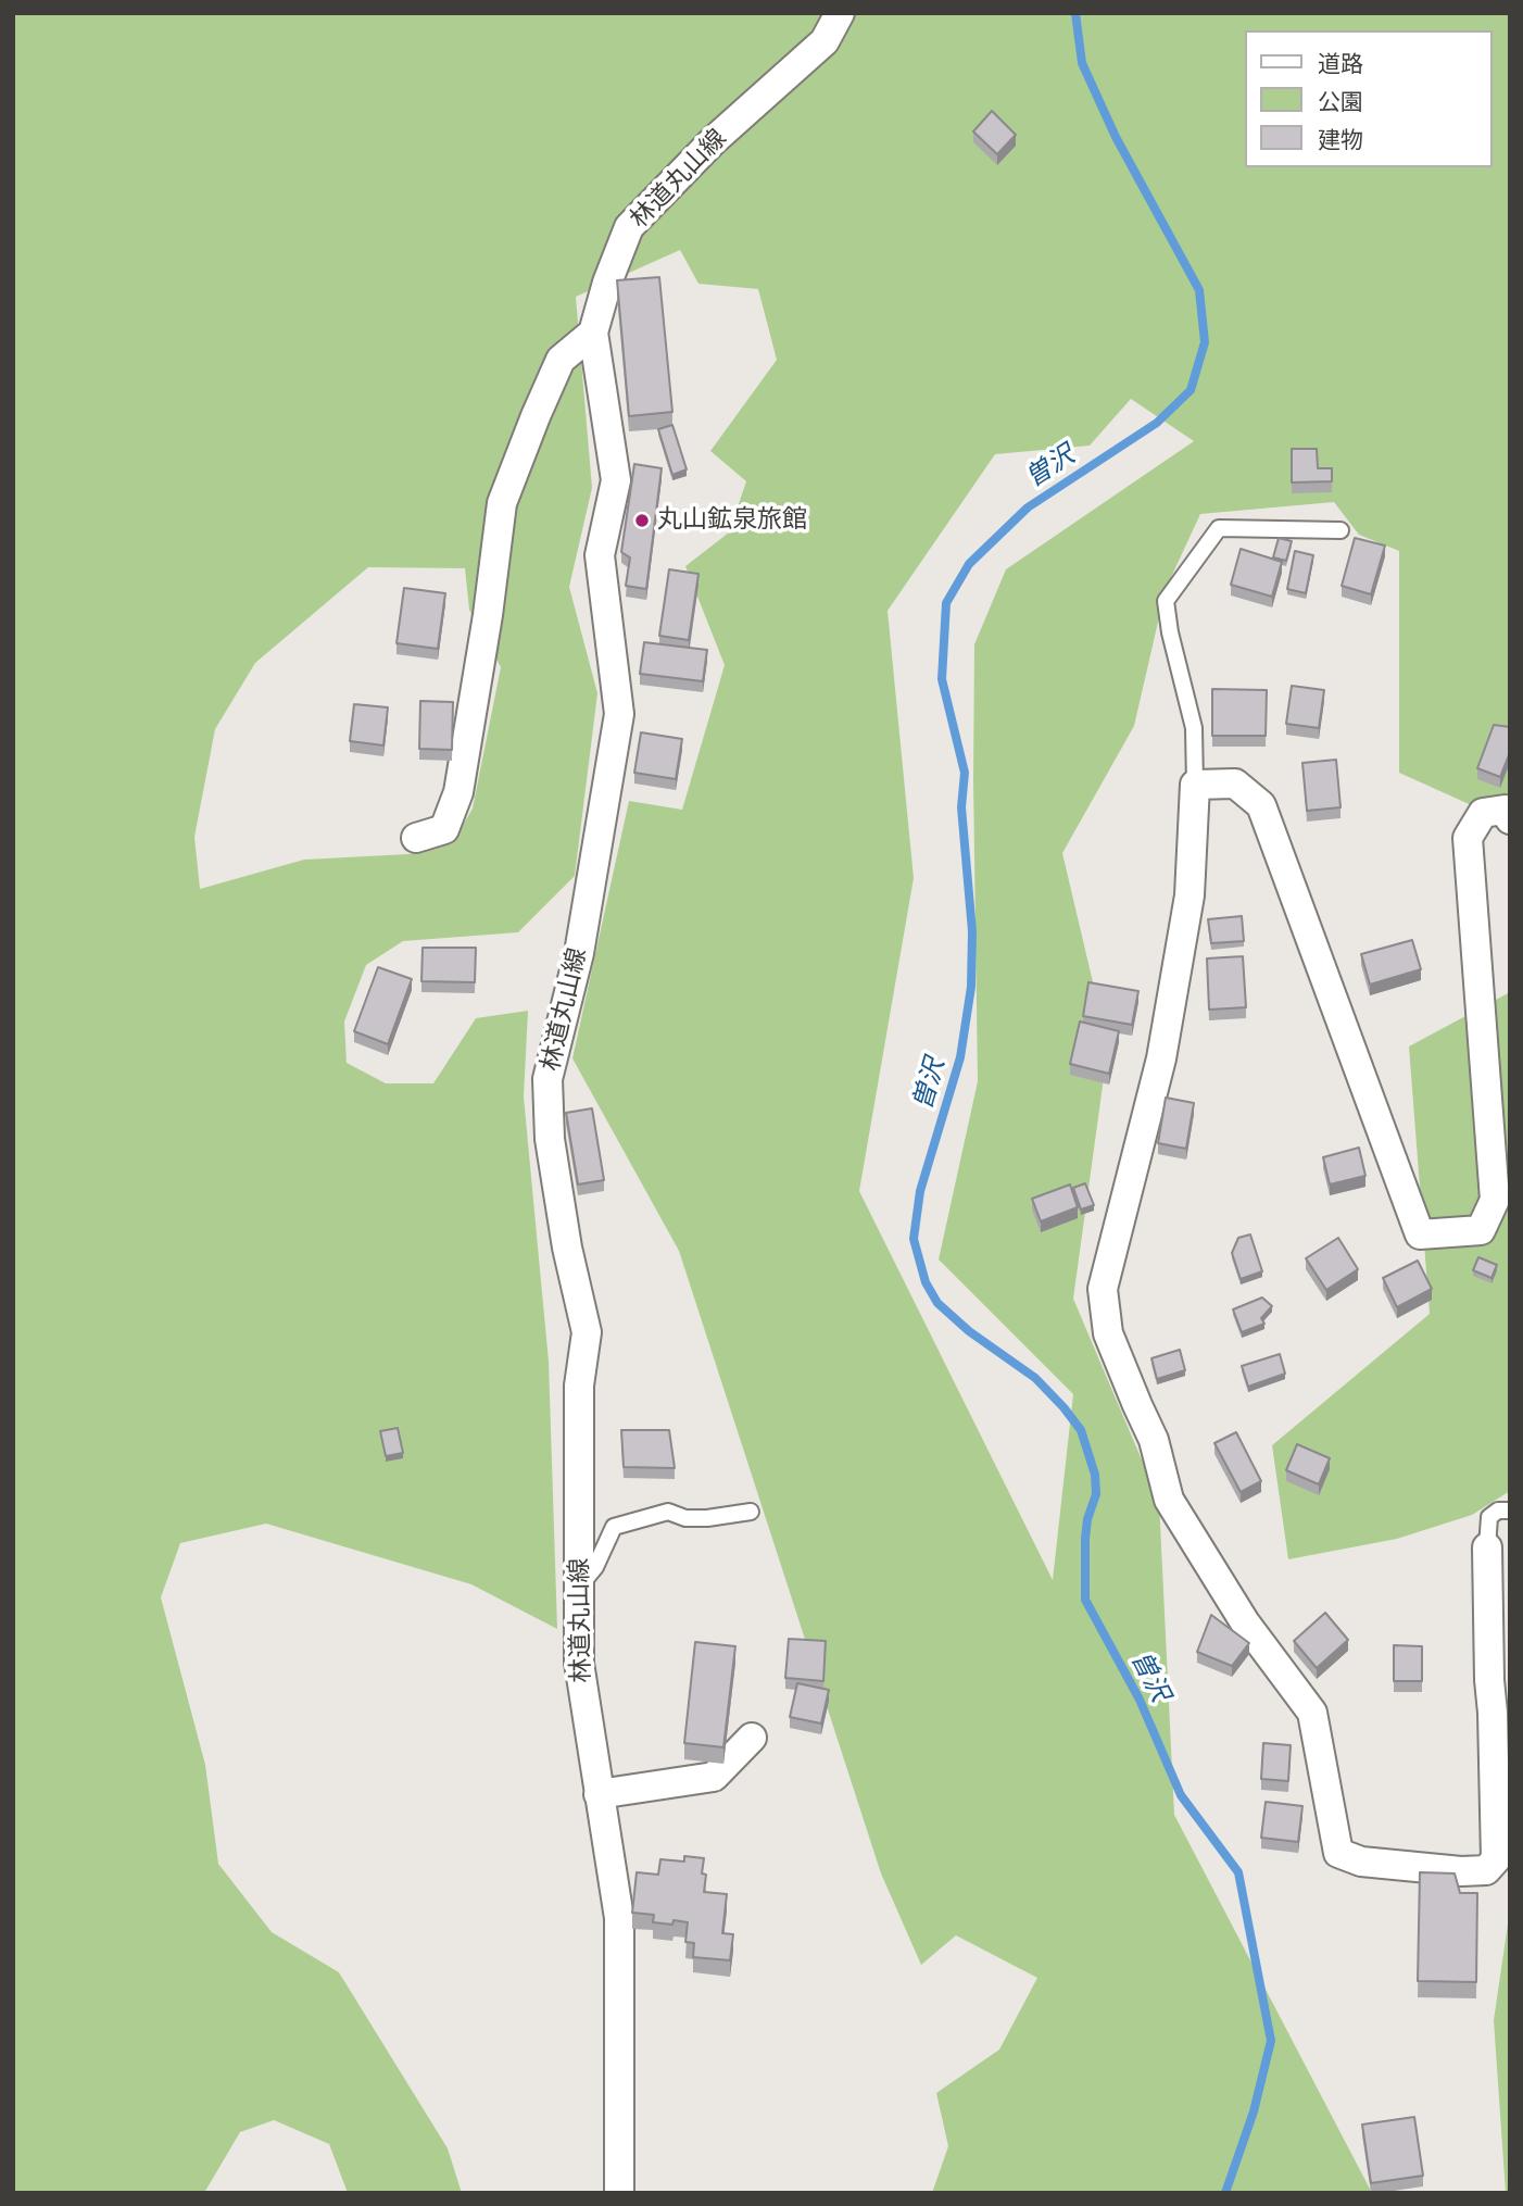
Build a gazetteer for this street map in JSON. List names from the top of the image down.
{
  "streets": {
    "street": ["林道丸山線"]
  },
  "water": ["曽沢"],
  "places": ["丸山鉱泉旅館"],
  "legend": ["道路", "公園", "建物"]
}
